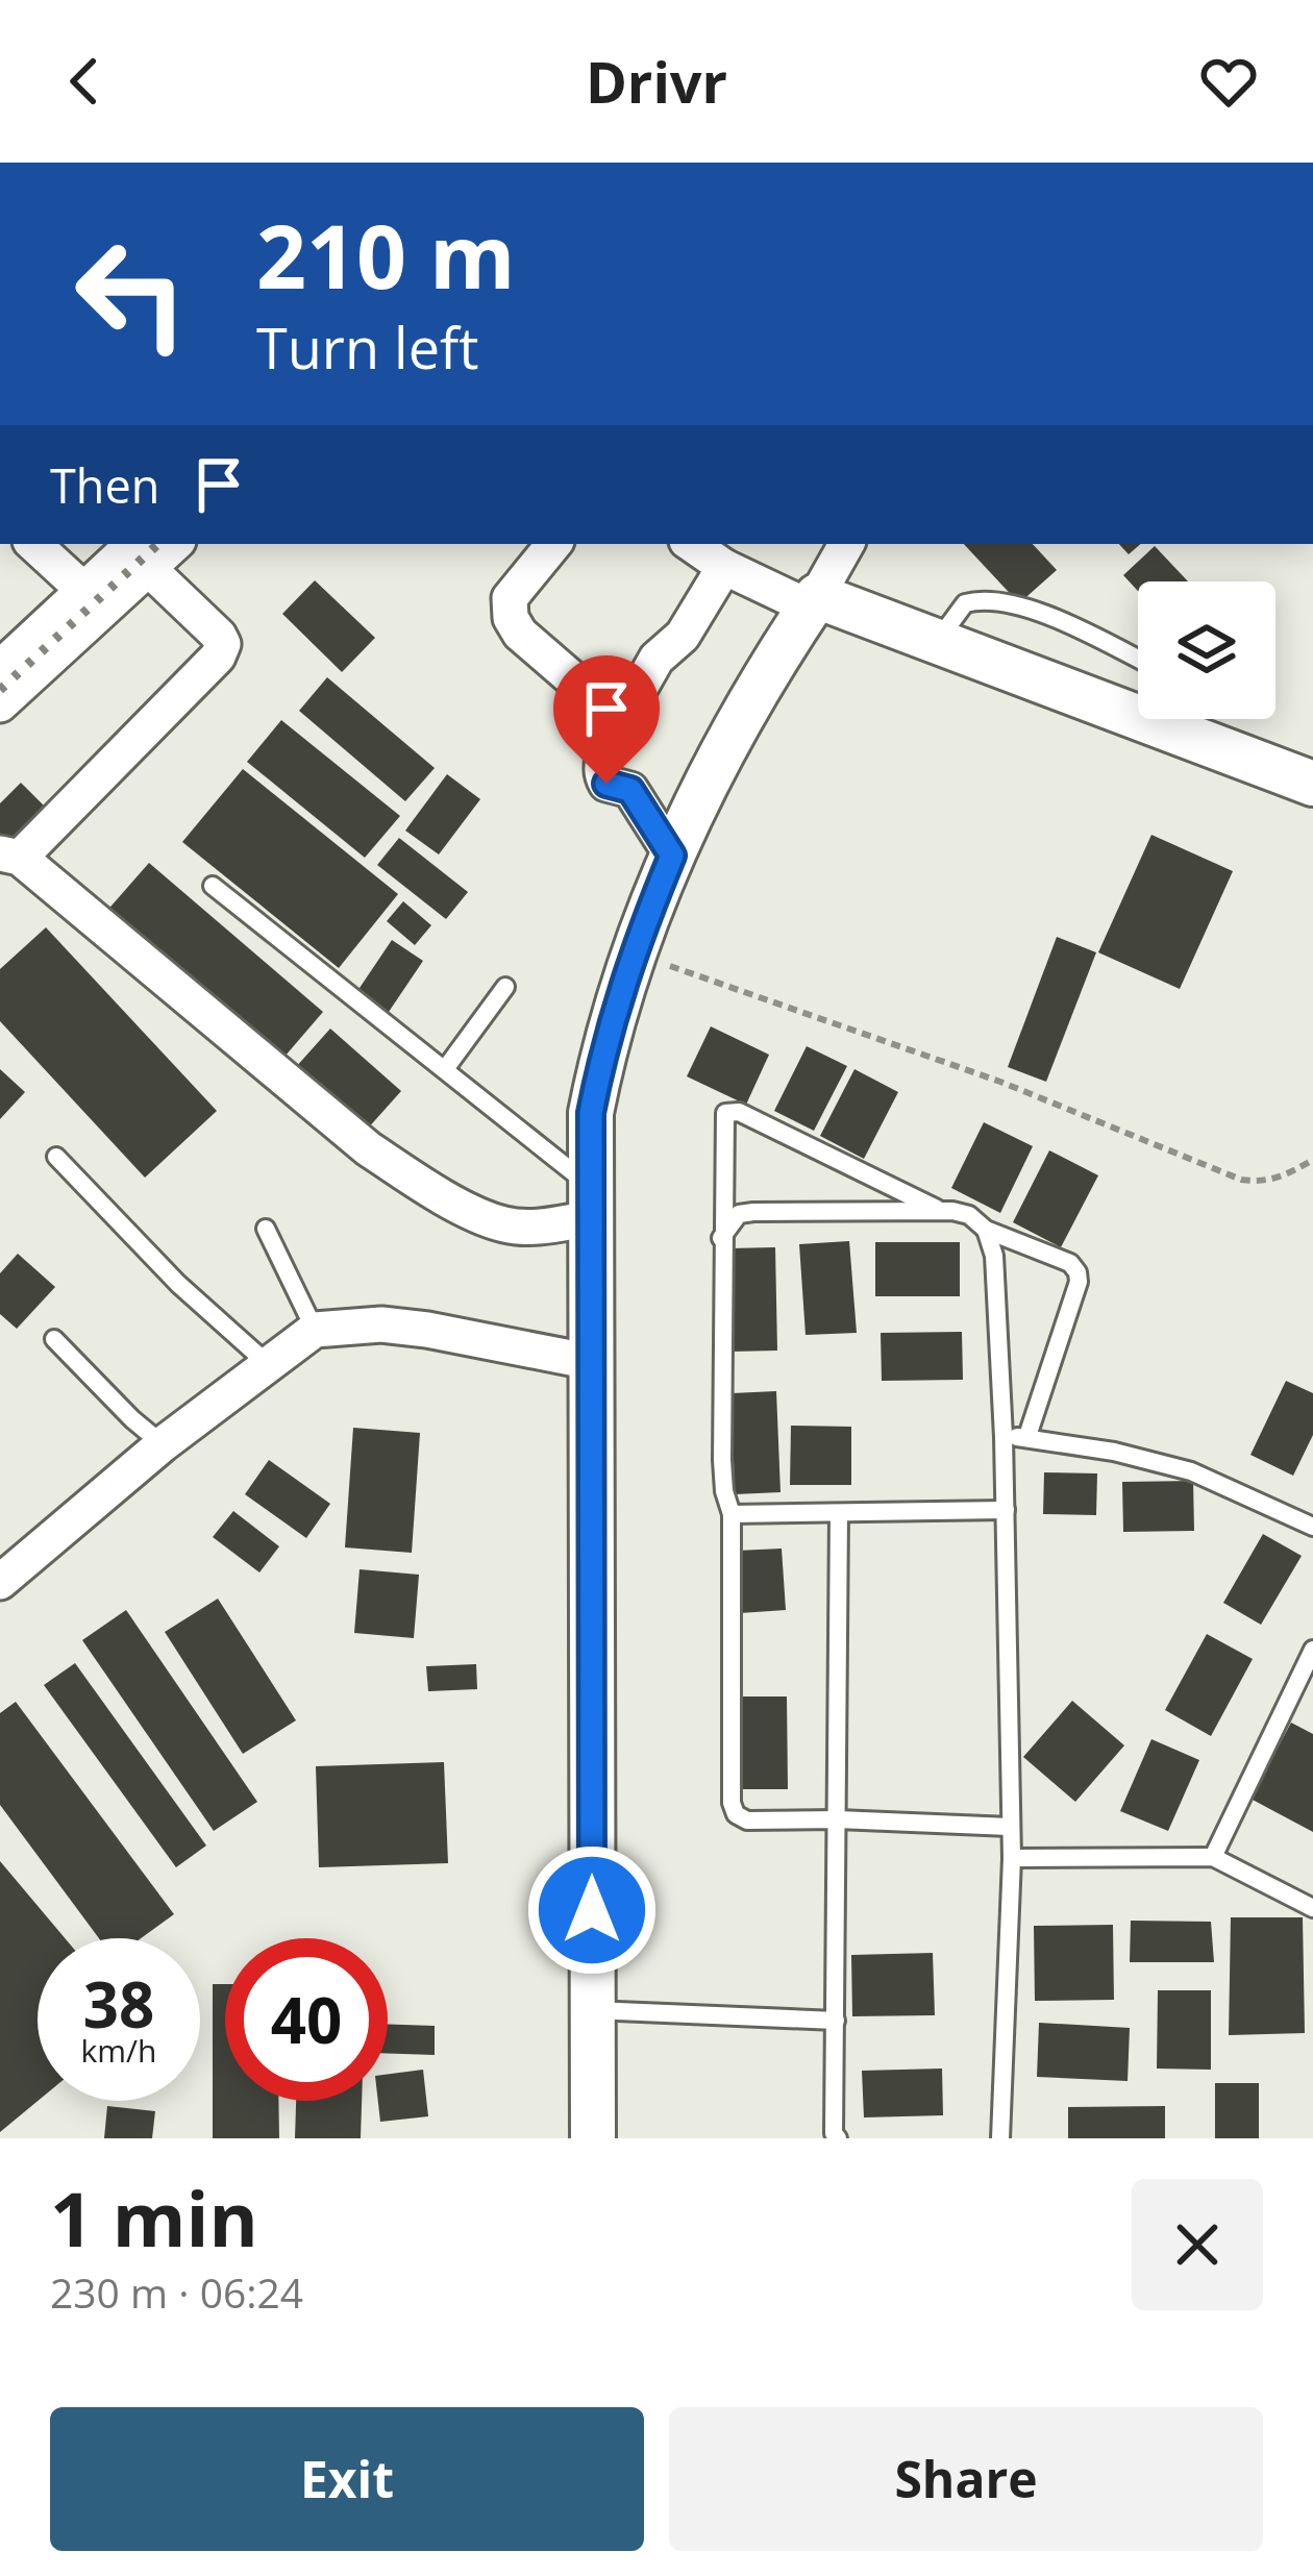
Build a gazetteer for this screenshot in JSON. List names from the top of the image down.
{
  "page": {
    "header": "Drivr",
    "turn": ["210 m", "Turn left"],
    "then": "Then",
    "speed": "38 km/h",
    "limit": "40",
    "heading": ["1 min", "230 m · 06:24"],
    "buttons": ["Exit", "Share"]
  }
}
